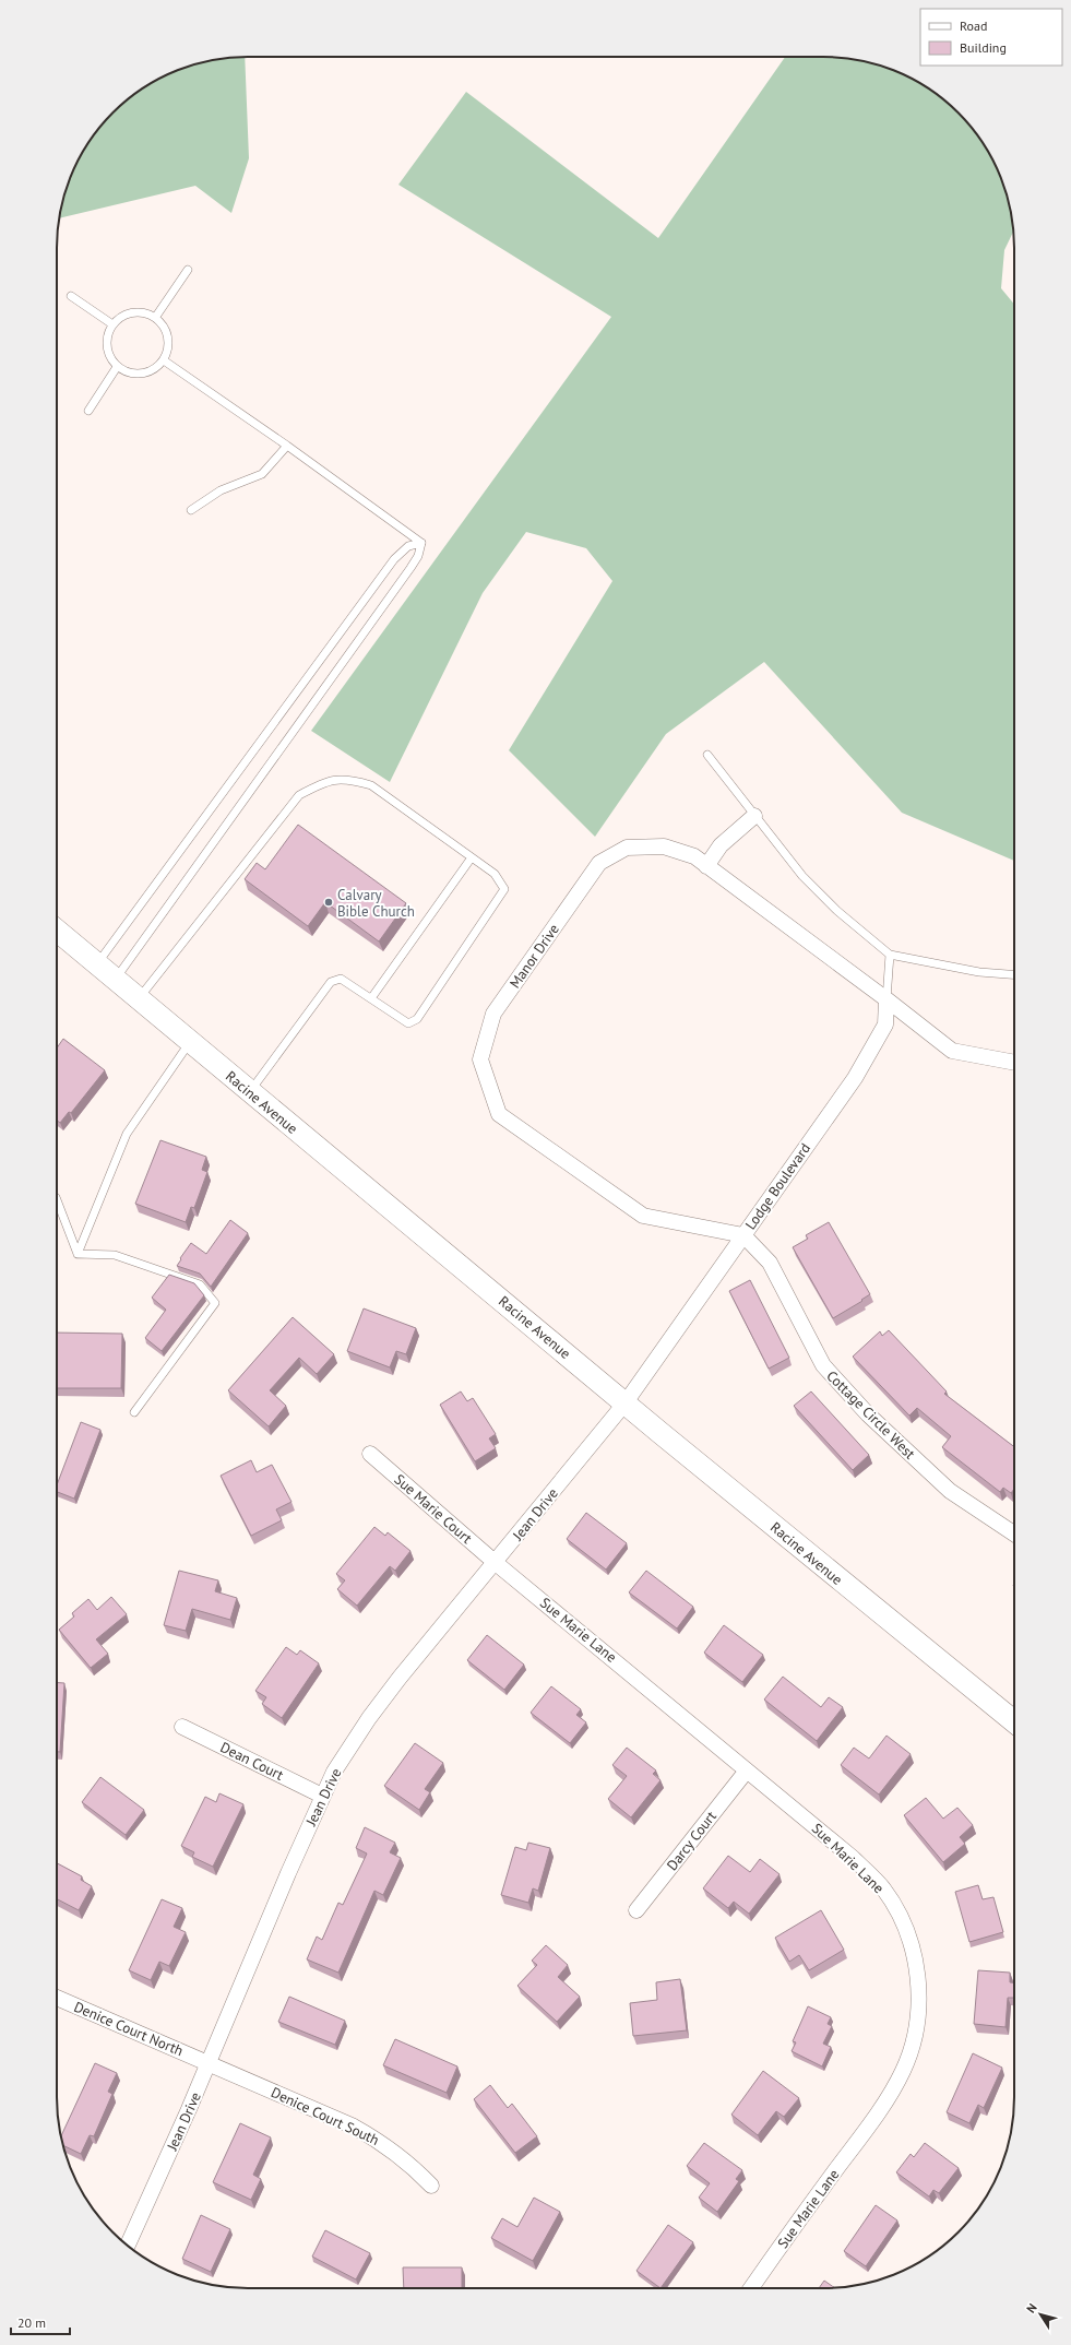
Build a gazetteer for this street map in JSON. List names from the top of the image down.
{
  "streets": {
    "main road": ["Racine Avenue"],
    "street": [
      "Manor Drive",
      "Lodge Boulevard",
      "Cottage Circle West",
      "Sue Marie Court",
      "Jean Drive",
      "Sue Marie Lane",
      "Dean Court",
      "Darcy Court",
      "Denice Court North",
      "Denice Court South"
    ]
  },
  "crossings": [
    ["Manor Drive", "Lodge Boulevard"],
    ["Manor Drive", "Cottage Circle West"],
    ["Racine Avenue", "Lodge Boulevard"],
    ["Racine Avenue", "Jean Drive"],
    ["Lodge Boulevard", "Cottage Circle West"],
    ["Lodge Boulevard", "Jean Drive"],
    ["Sue Marie Court", "Jean Drive"],
    ["Sue Marie Court", "Sue Marie Lane"],
    ["Jean Drive", "Sue Marie Lane"],
    ["Jean Drive", "Dean Court"],
    ["Jean Drive", "Denice Court North"],
    ["Jean Drive", "Denice Court South"],
    ["Sue Marie Lane", "Darcy Court"],
    ["Denice Court North", "Denice Court South"]
  ],
  "places": ["Calvary Bible Church"],
  "legend": ["Road", "Building"],
  "scale_bar": "20 m",
  "north": "top left"
}
